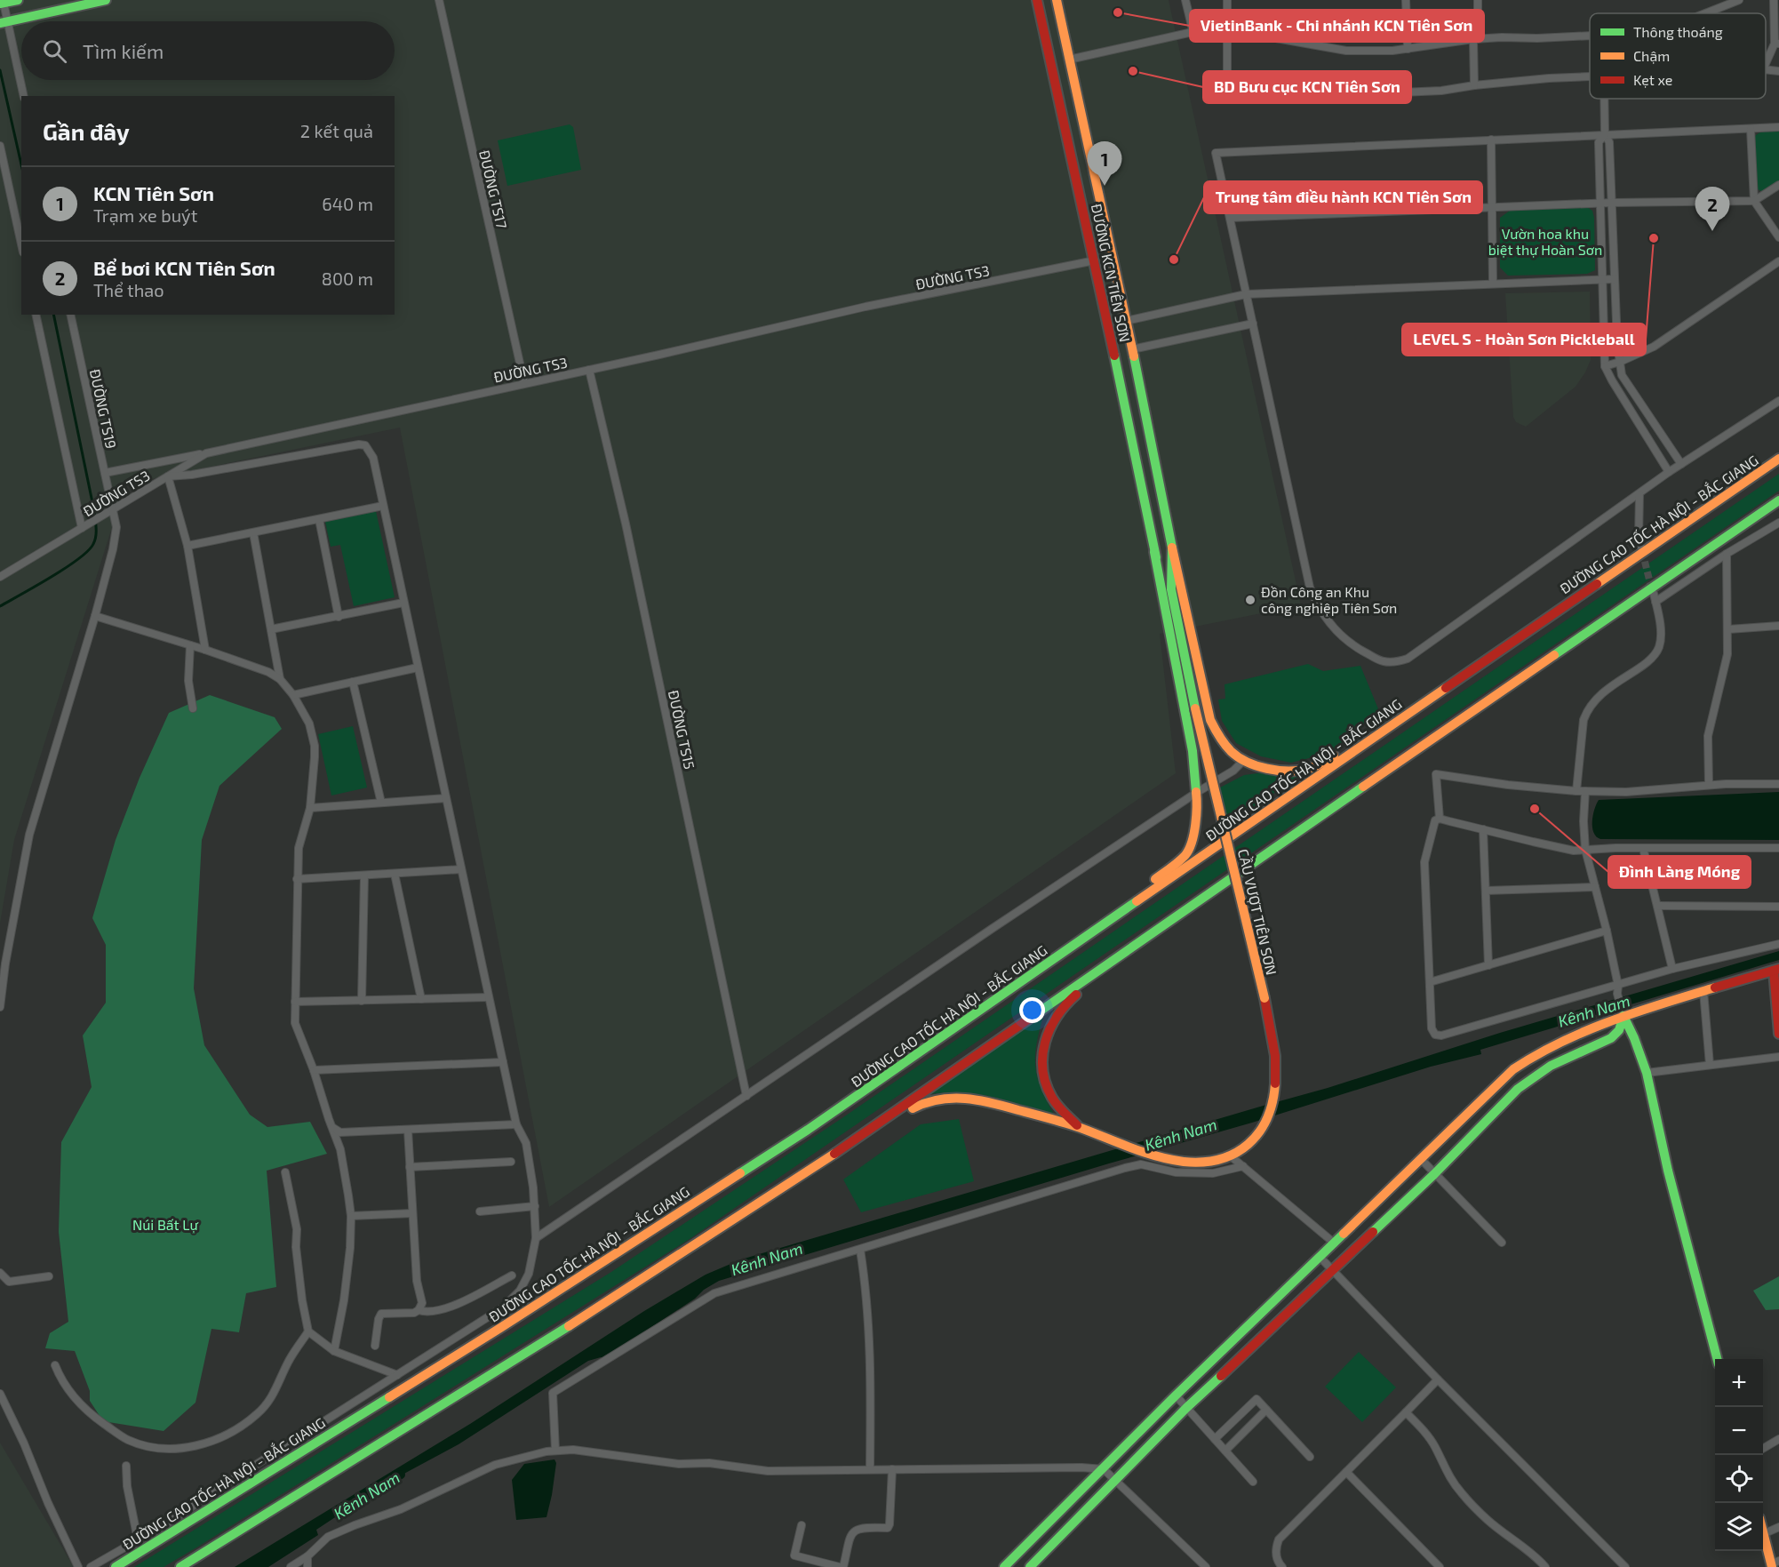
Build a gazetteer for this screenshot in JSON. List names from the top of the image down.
{
  "streets": {
    "main road": ["ĐƯỜNG KCN TIÊN SƠN", "ĐƯỜNG CAO TỐC HÀ NỘI - BẮC GIANG", "CẦU VƯỢT TIÊN SƠN"],
    "street": [
      "ĐƯỜNG TS17",
      "ĐƯỜNG TS3",
      "ĐƯỜNG TS19",
      "ĐƯỜNG TS15"
    ]
  },
  "crossings": [
    ["ĐƯỜNG TS17", "ĐƯỜNG TS3"],
    ["ĐƯỜNG KCN TIÊN SƠN", "ĐƯỜNG TS3"],
    ["ĐƯỜNG TS3", "ĐƯỜNG TS19"],
    ["ĐƯỜNG TS3", "ĐƯỜNG TS15"]
  ],
  "water": ["Kênh Nam"],
  "parks": ["Vườn hoa khu biệt thự Hoàn Sơn", "Núi Bất Lự"],
  "places": [
    "VietinBank - Chi nhánh KCN Tiên Sơn",
    "BD Bưu cục KCN Tiên Sơn",
    "LEVEL S - Hoàn Sơn Pickleball",
    "Trung tâm điều hành KCN Tiên Sơn",
    "Đồn Công an Khu công nghiệp Tiên Sơn",
    "Đình Làng Móng"
  ],
  "legend": ["Thông thoáng", "Chậm", "Kẹt xe"],
  "page": {
    "search": "Tìm kiếm",
    "heading": ["Gần đây", "2 kết quả"],
    "pins": ["1", "2"],
    "list": [
      {
        "mark": "1",
        "name": "KCN Tiên Sơn",
        "note": "Trạm xe buýt",
        "value": "640 m"
      },
      {
        "mark": "2",
        "name": "Bể bơi KCN Tiên Sơn",
        "note": "Thể thao",
        "value": "800 m"
      }
    ],
    "map_buttons": ["+", "−"]
  }
}
